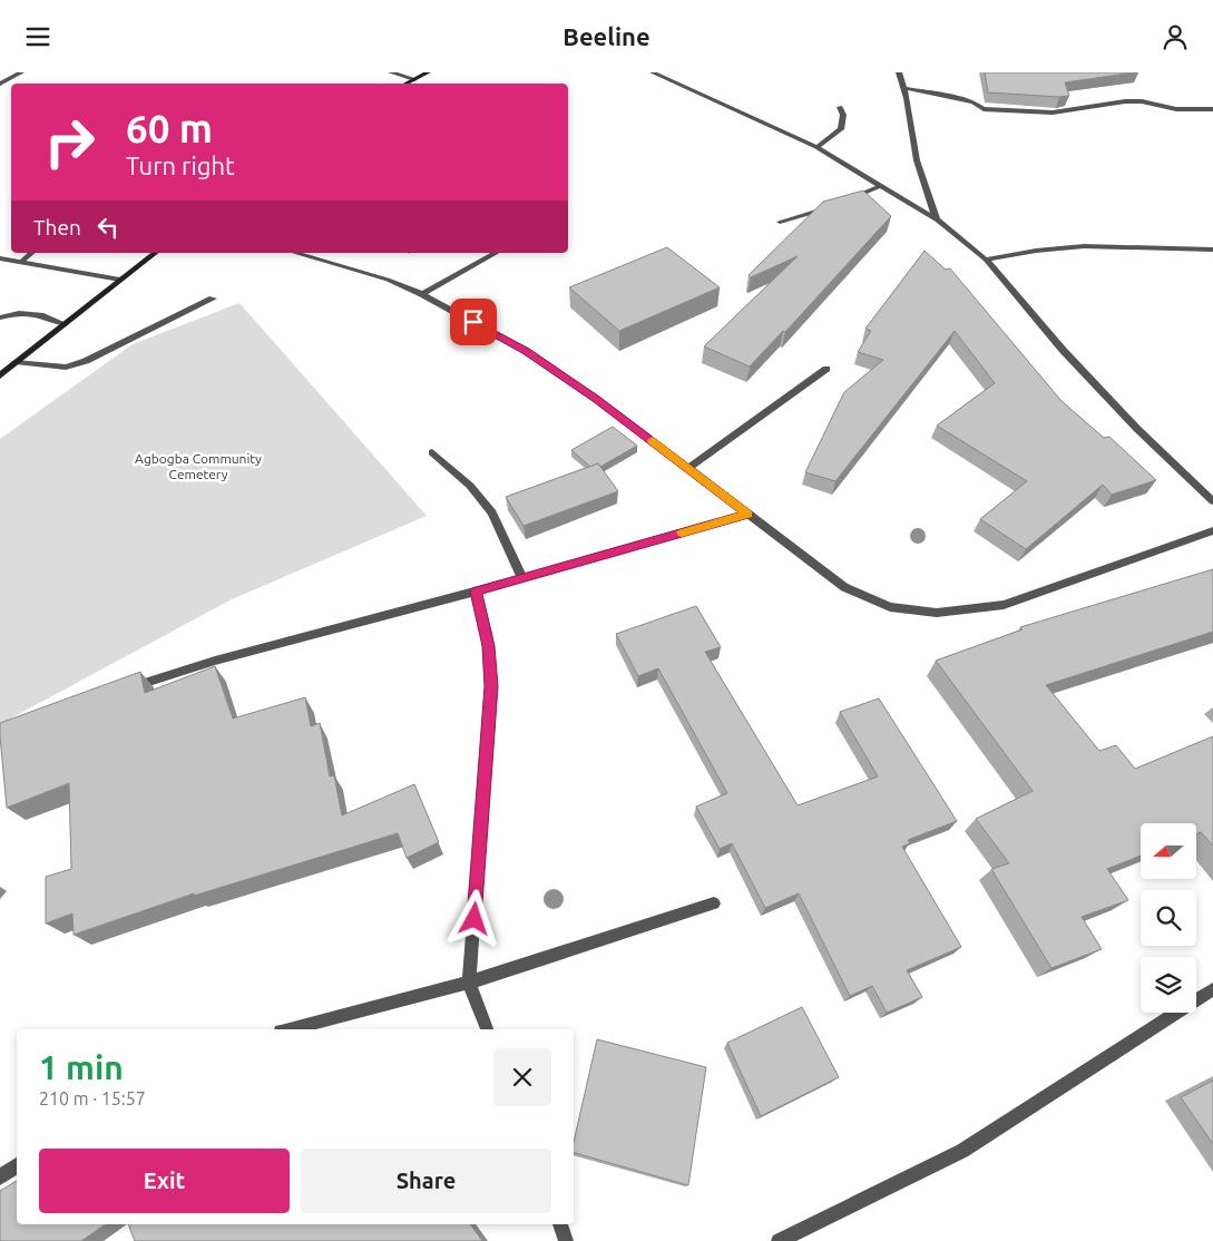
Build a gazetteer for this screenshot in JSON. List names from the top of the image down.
{
  "parks": ["Agbogba Community Cemetery"],
  "north": "left",
  "page": {
    "header": "Beeline",
    "turn": ["60 m", "Turn right"],
    "then": "Then",
    "heading": ["1 min", "210 m · 15:57"],
    "buttons": ["Exit", "Share"]
  }
}
